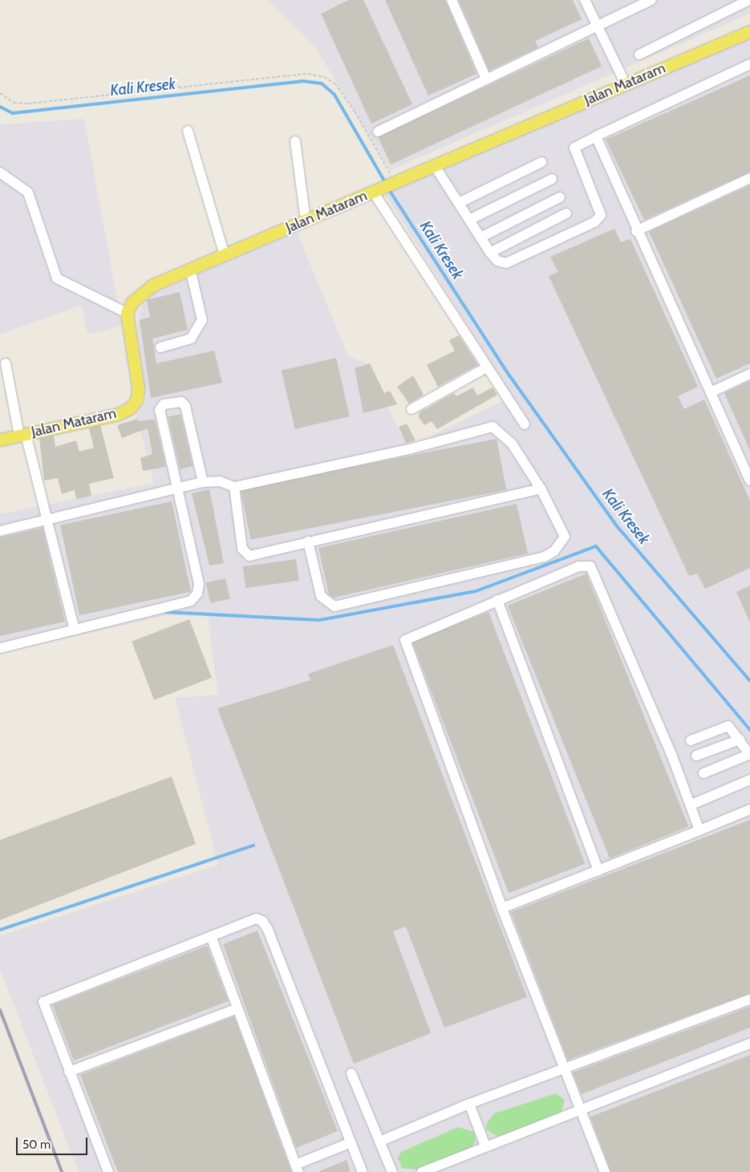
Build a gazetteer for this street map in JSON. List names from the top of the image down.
{
  "streets": {
    "main road": ["Jalan Mataram"]
  },
  "water": ["Kali Kresek"],
  "scale_bar": "50 m"
}
